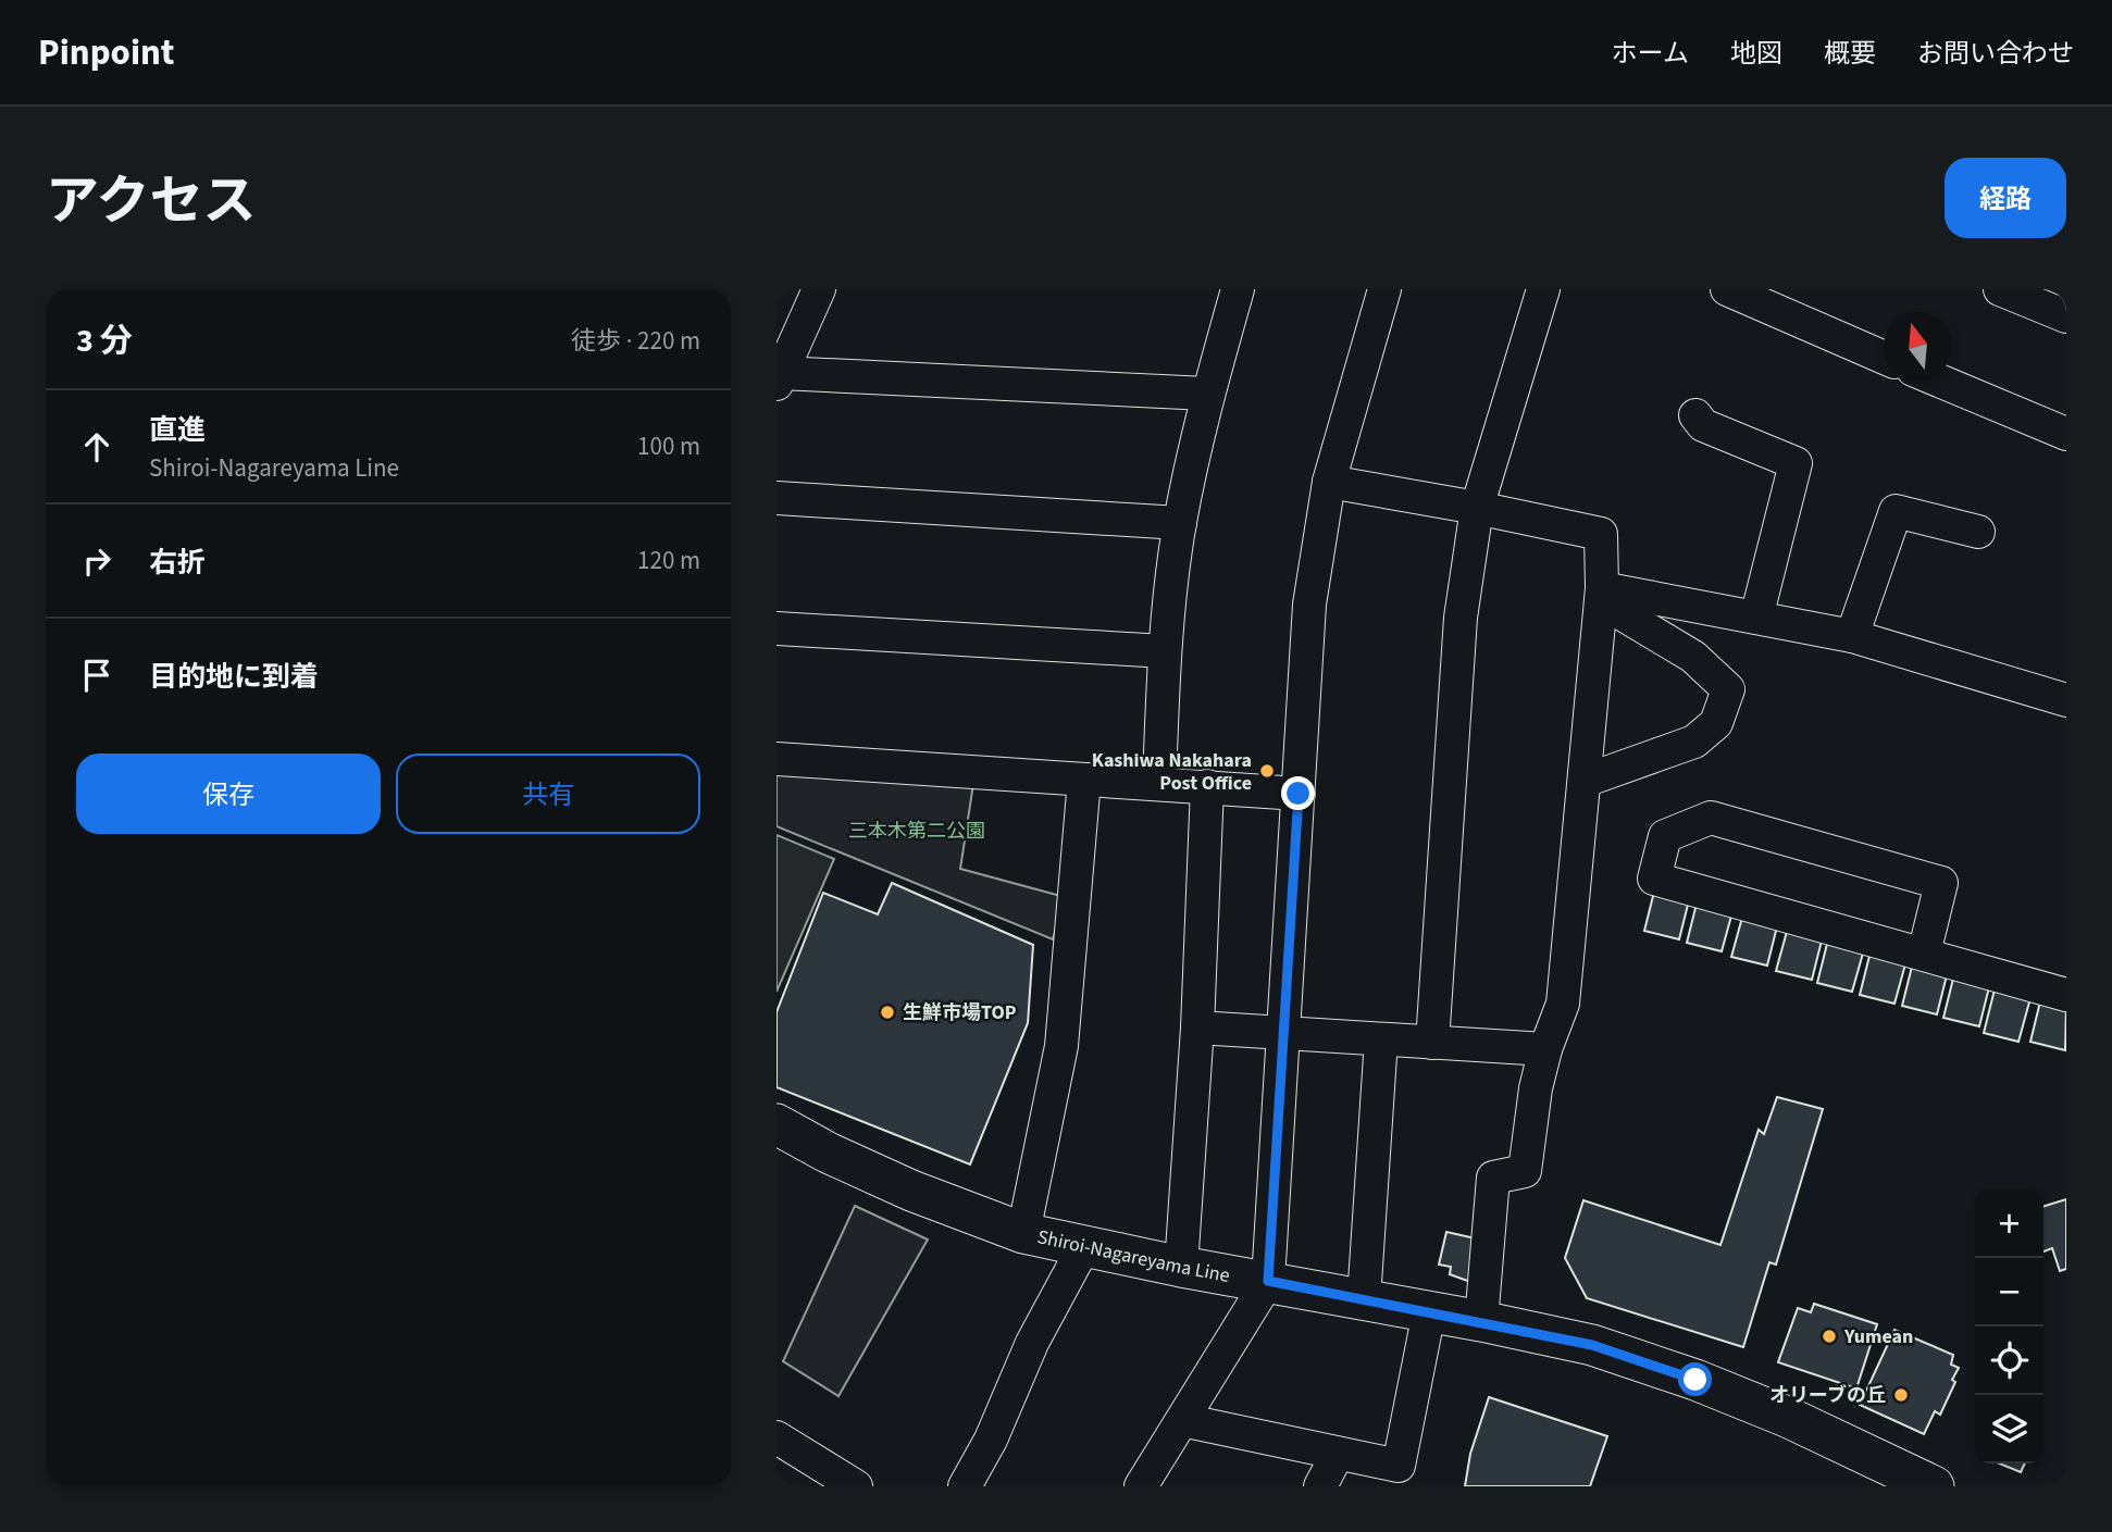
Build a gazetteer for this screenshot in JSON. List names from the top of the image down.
{
  "streets": {
    "main road": ["Shiroi-Nagareyama Line"]
  },
  "parks": ["三本木第二公園"],
  "places": [
    "Kashiwa Nakahara Post Office",
    "生鮮市場TOP",
    "Yumean",
    "オリーブの丘"
  ],
  "north": "top",
  "page": {
    "header": "Pinpoint",
    "nav": [
      "ホーム",
      "地図",
      "概要",
      "お問い合わせ"
    ],
    "title": "アクセス",
    "buttons": [
      "経路",
      ["保存", "共有"]
    ],
    "heading": ["3 分", "徒歩 · 220 m"],
    "list": [
      ["直進", "Shiroi-Nagareyama Line", "100 m"],
      ["右折", "120 m"],
      "目的地に到着"
    ],
    "map_buttons": ["+", "−"]
  }
}
